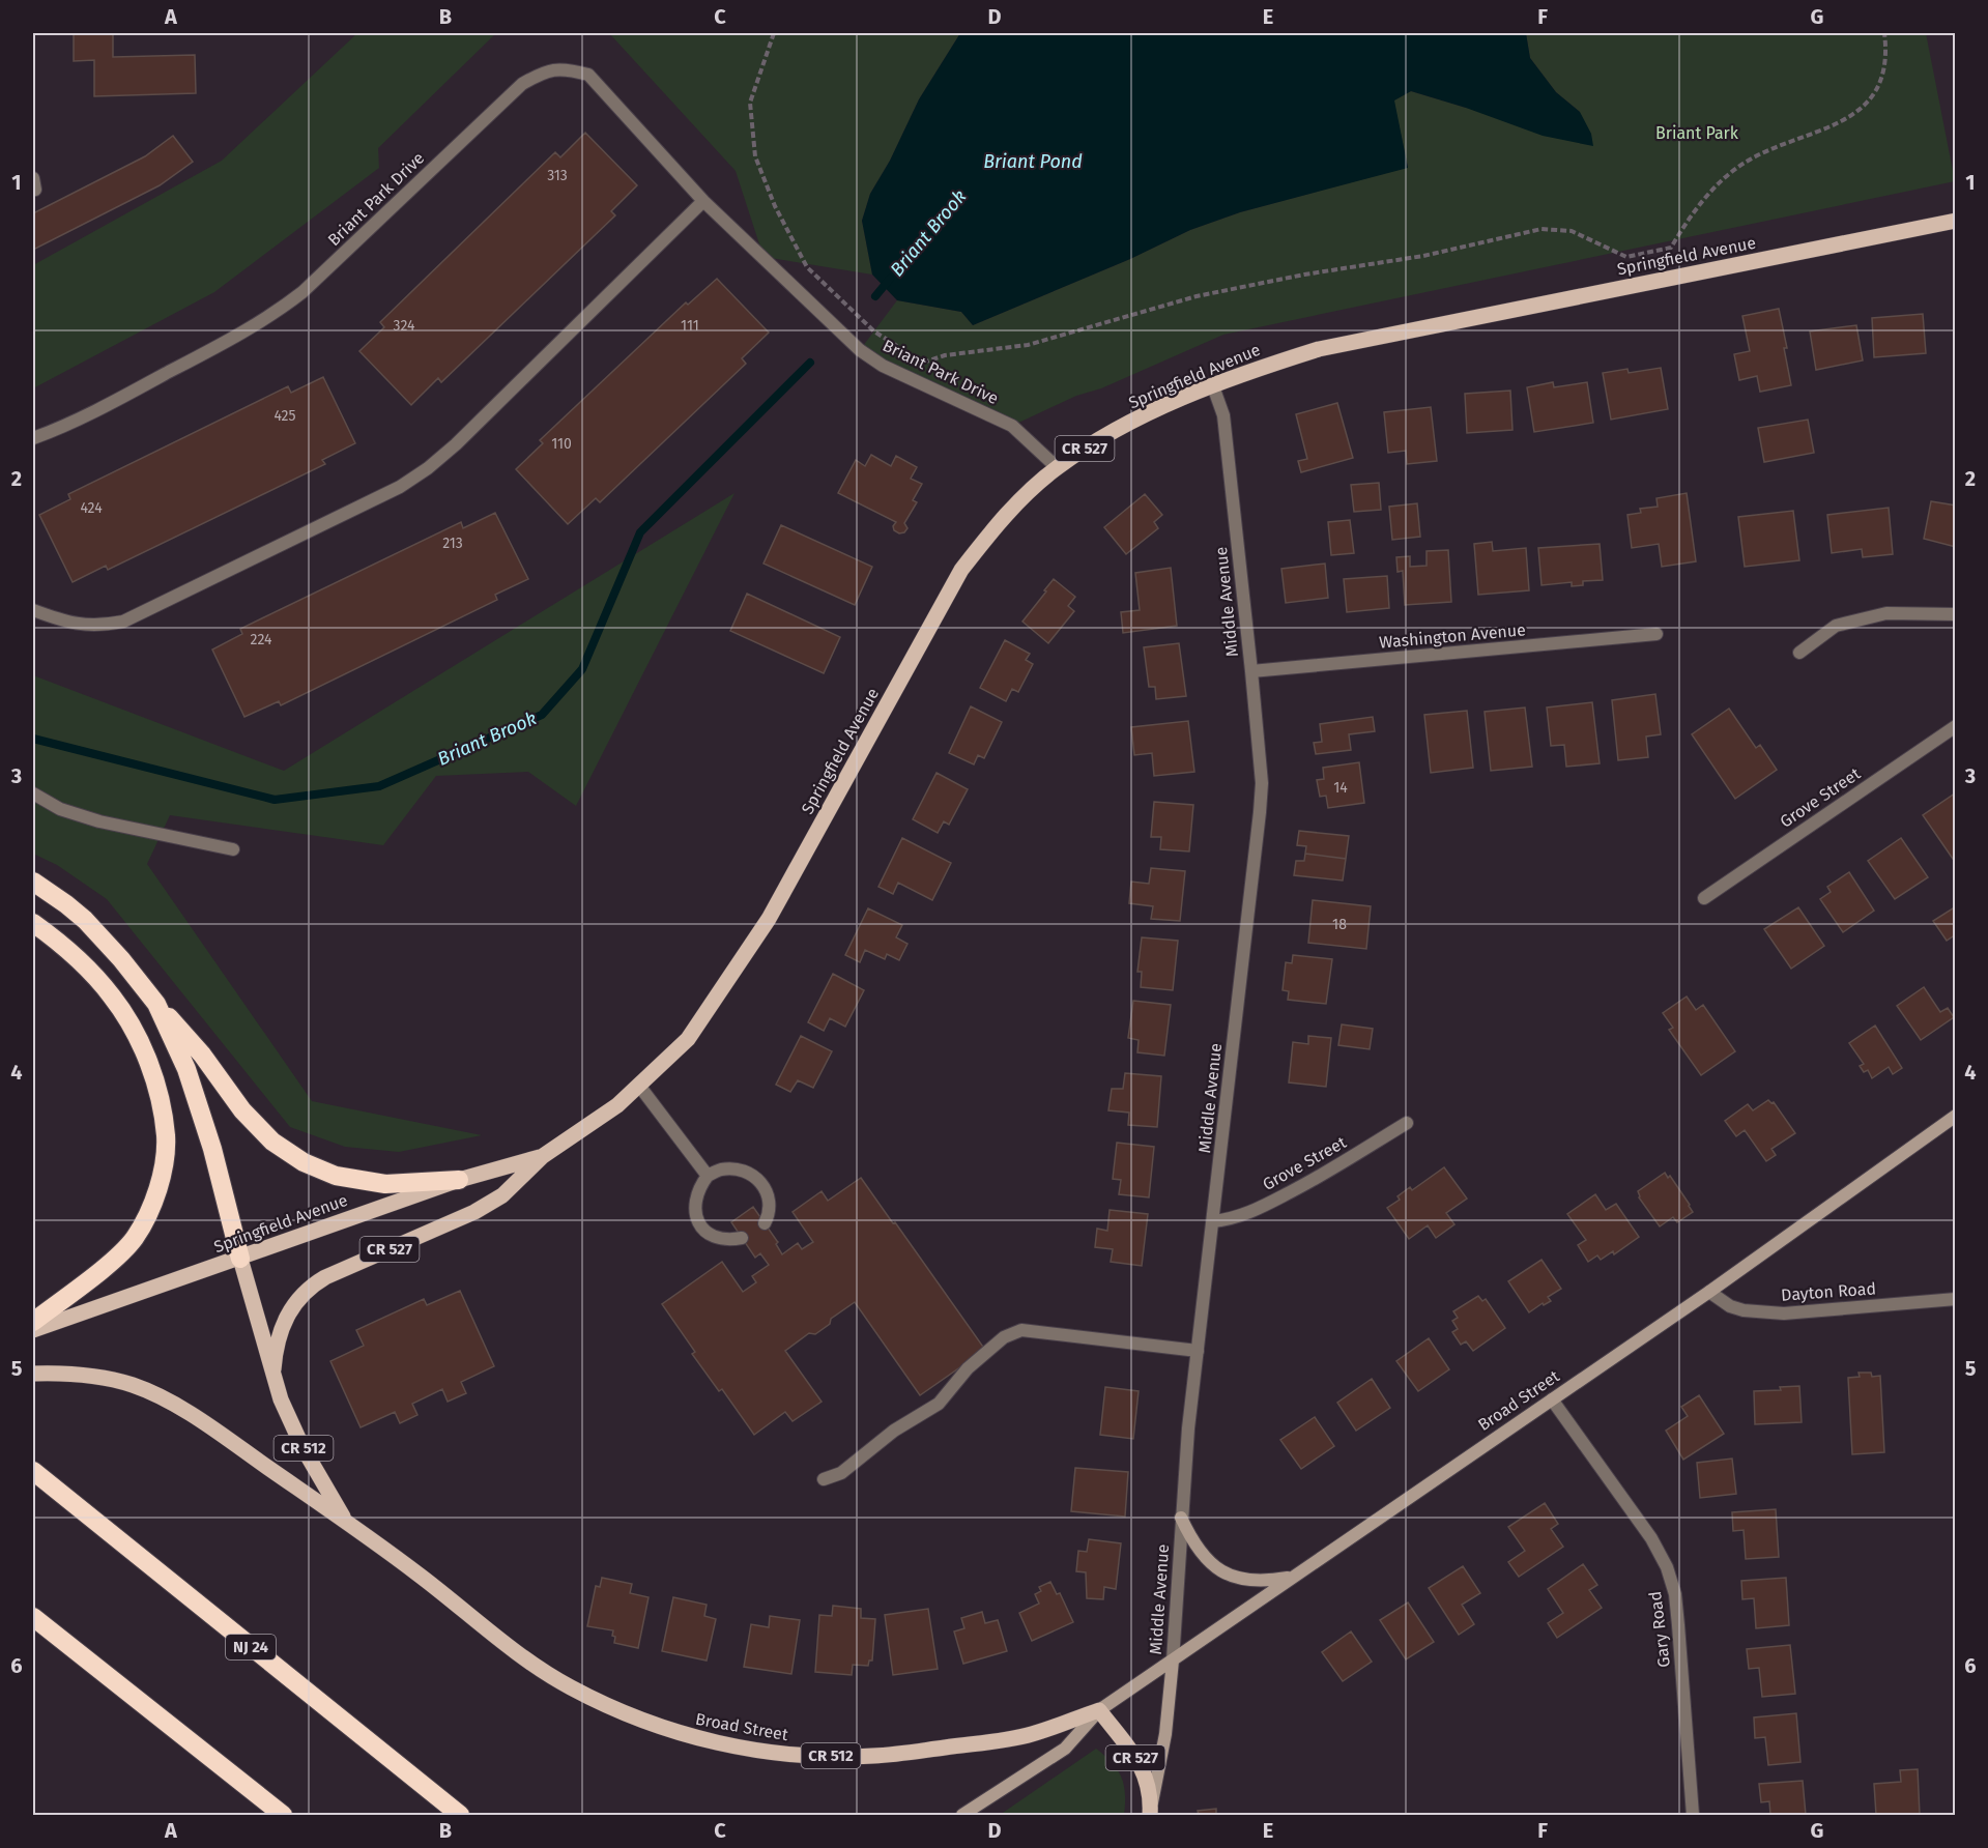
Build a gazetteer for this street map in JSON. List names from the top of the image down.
{
  "streets": {
    "highway": ["NJ 24"],
    "main road": [
      "Springfield Avenue",
      "CR 527",
      "Middle Avenue",
      "Broad Street",
      "CR 512"
    ],
    "street": [
      "Briant Park Drive",
      "Washington Avenue",
      "Grove Street",
      "Dayton Road",
      "Gary Road"
    ]
  },
  "crossings": [
    ["Briant Park Drive", "Springfield Avenue"],
    ["Springfield Avenue", "Middle Avenue"],
    ["Springfield Avenue", "CR 512"],
    ["CR 527", "Middle Avenue"],
    ["CR 527", "Broad Street"],
    ["Middle Avenue", "Washington Avenue"],
    ["Middle Avenue", "Grove Street"],
    ["Middle Avenue", "Broad Street"],
    ["Dayton Road", "Broad Street"],
    ["Broad Street", "CR 512"],
    ["Broad Street", "Gary Road"]
  ],
  "water": ["Briant Pond", "Briant Brook"],
  "parks": ["Briant Park"],
  "house_numbers": [
    "313",
    "324",
    "111",
    "425",
    "110",
    "424",
    "213",
    "224",
    "14",
    "18"
  ],
  "grid": {
    "columns": [
      "A",
      "B",
      "C",
      "D",
      "E",
      "F",
      "G"
    ],
    "rows": [
      "1",
      "2",
      "3",
      "4",
      "5",
      "6"
    ]
  }
}
